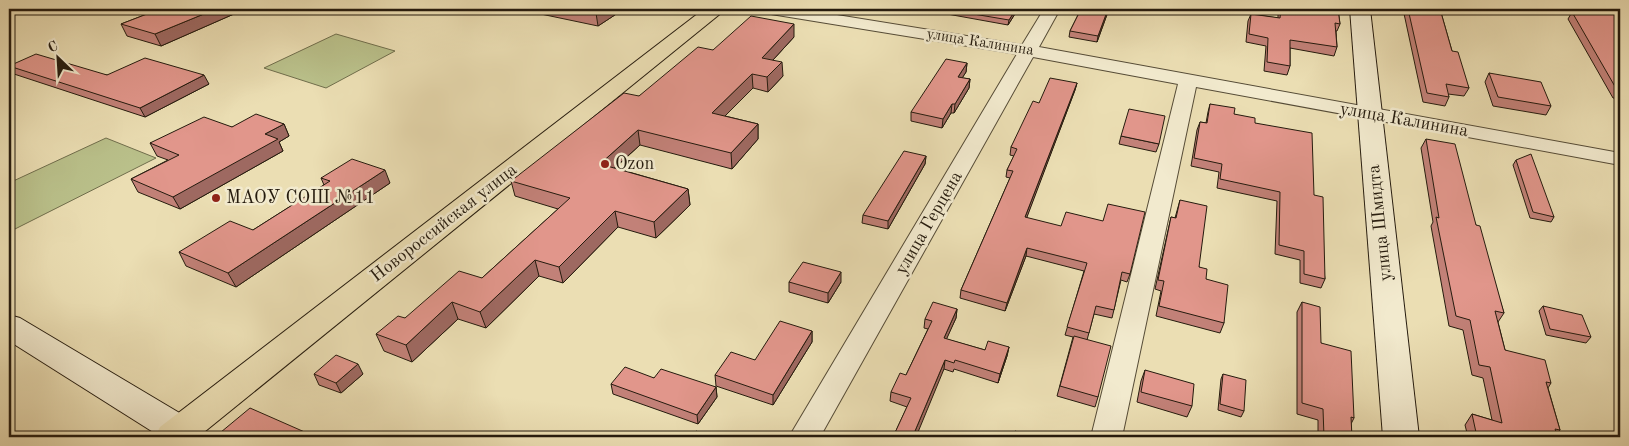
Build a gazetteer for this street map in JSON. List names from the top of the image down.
{
  "streets": {
    "main road": ["Новороссийская улица"],
    "street": ["улица Калинина", "улица Герцена", "улица Шмидта"]
  },
  "crossings": [
    ["улица Калинина", "улица Герцена"],
    ["улица Калинина", "улица Шмидта"]
  ],
  "places": ["Ozon", "МАОУ СОШ №11"],
  "north": "top left"
}
